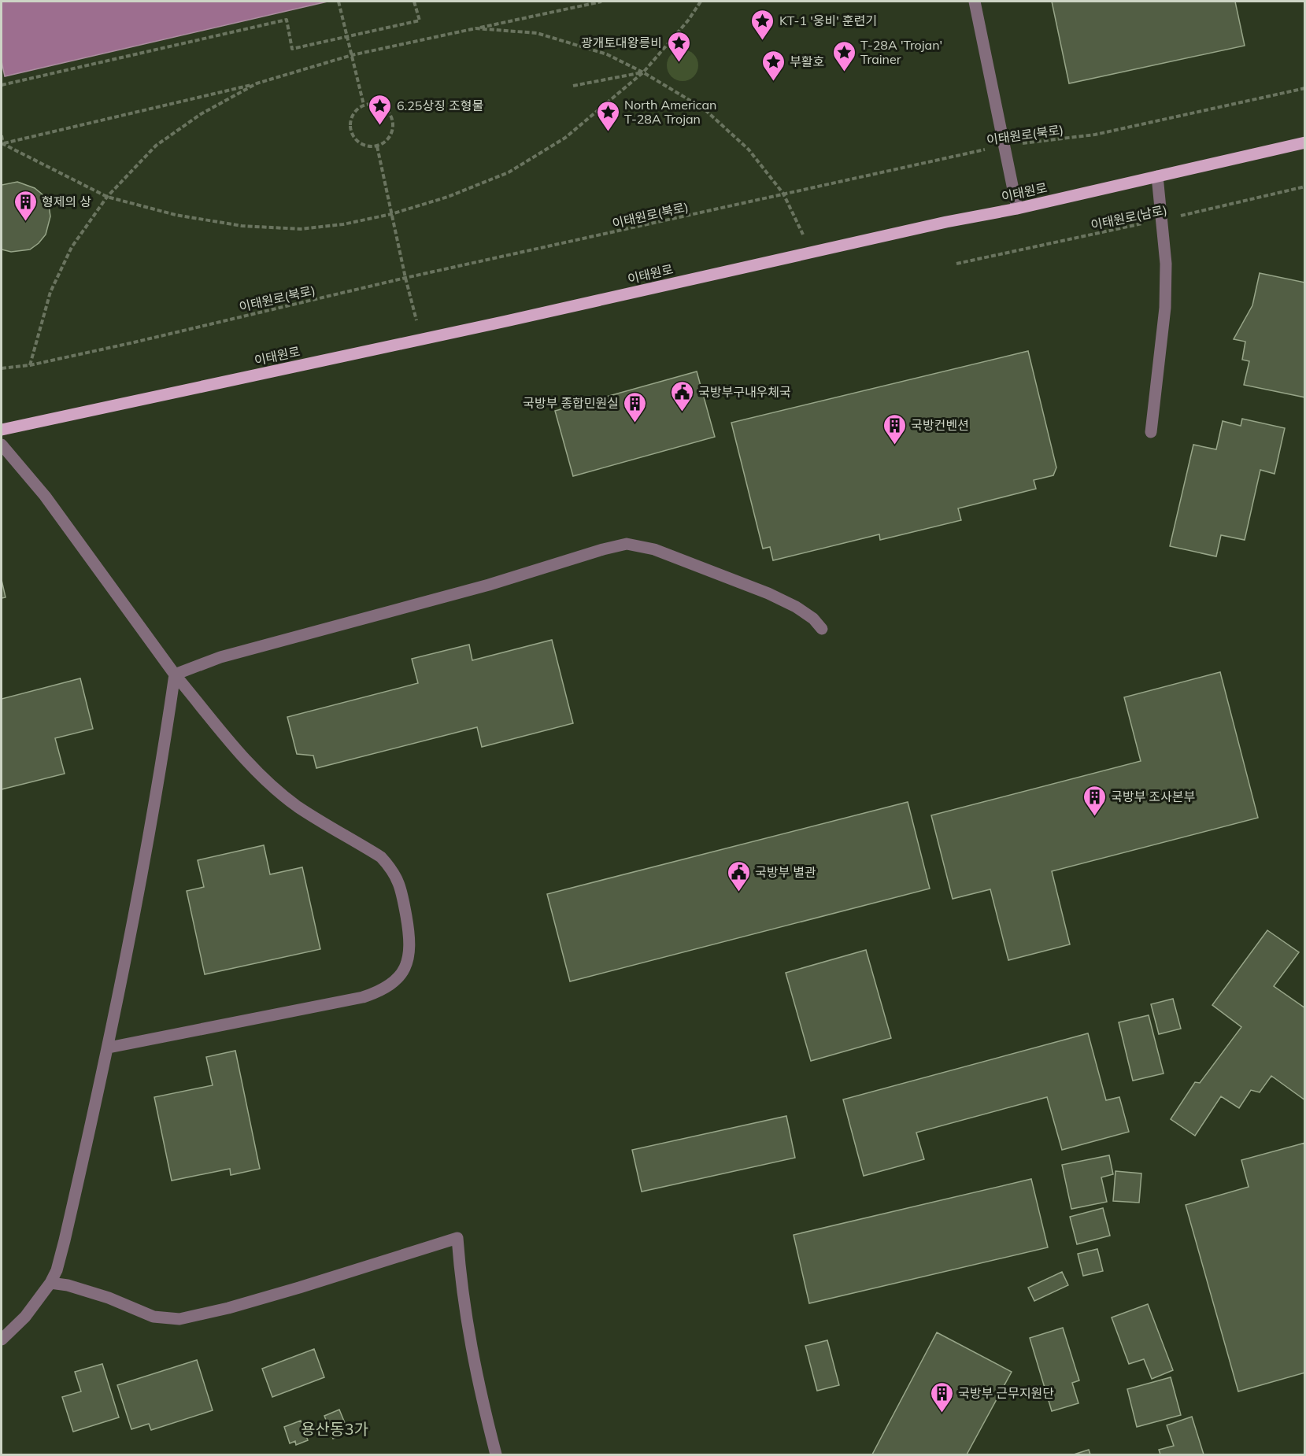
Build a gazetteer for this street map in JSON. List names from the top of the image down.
{
  "streets": {
    "main road": ["이태원로"],
    "path": ["이태원로(북로)", "이태원로(남로)"]
  },
  "districts": ["용산동3가"],
  "places": {
    "place": [
      "KT-1 '웅비' 훈련기",
      "광개토대왕릉비",
      "T-28A 'Trojan' Trainer",
      "부활호",
      "6.25상징 조형물",
      "North American T-28A Trojan"
    ],
    "building": [
      "형제의 상",
      "국방부 종합민원실",
      "국방컨벤션",
      "국방부 조사본부",
      "국방부 근무지원단"
    ],
    "public building": ["국방부구내우체국", "국방부 별관"]
  }
}
